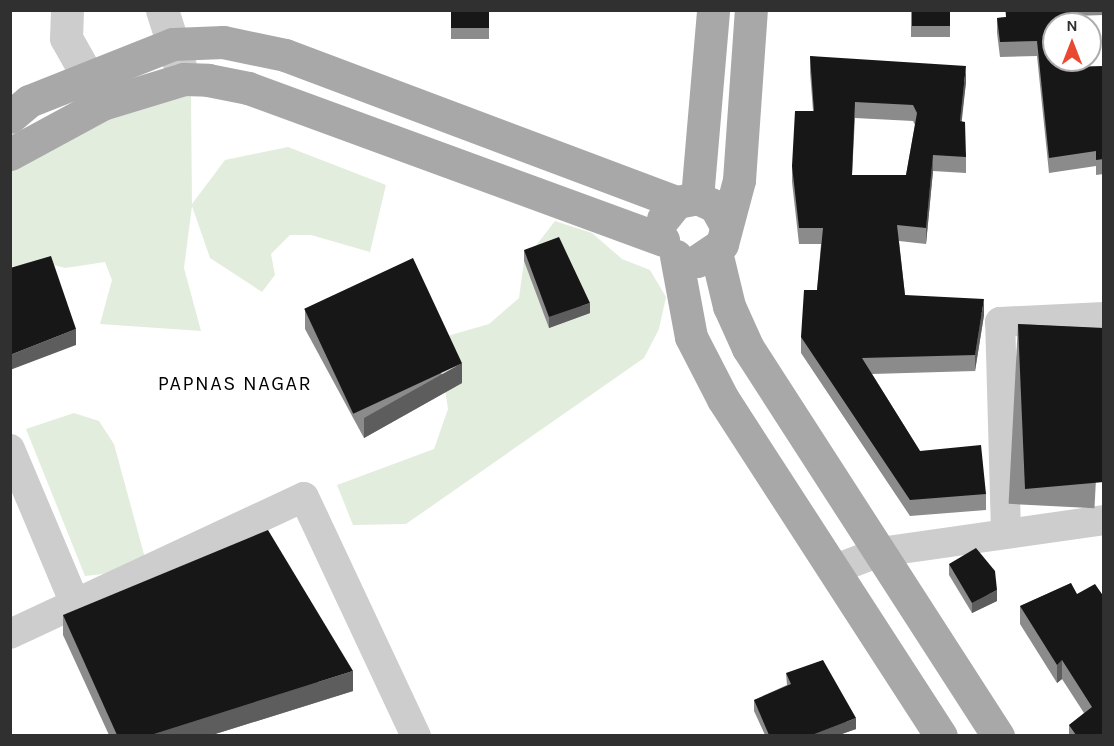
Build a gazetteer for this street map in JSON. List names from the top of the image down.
{
  "districts": ["PAPNAS NAGAR"],
  "north": "top"
}
